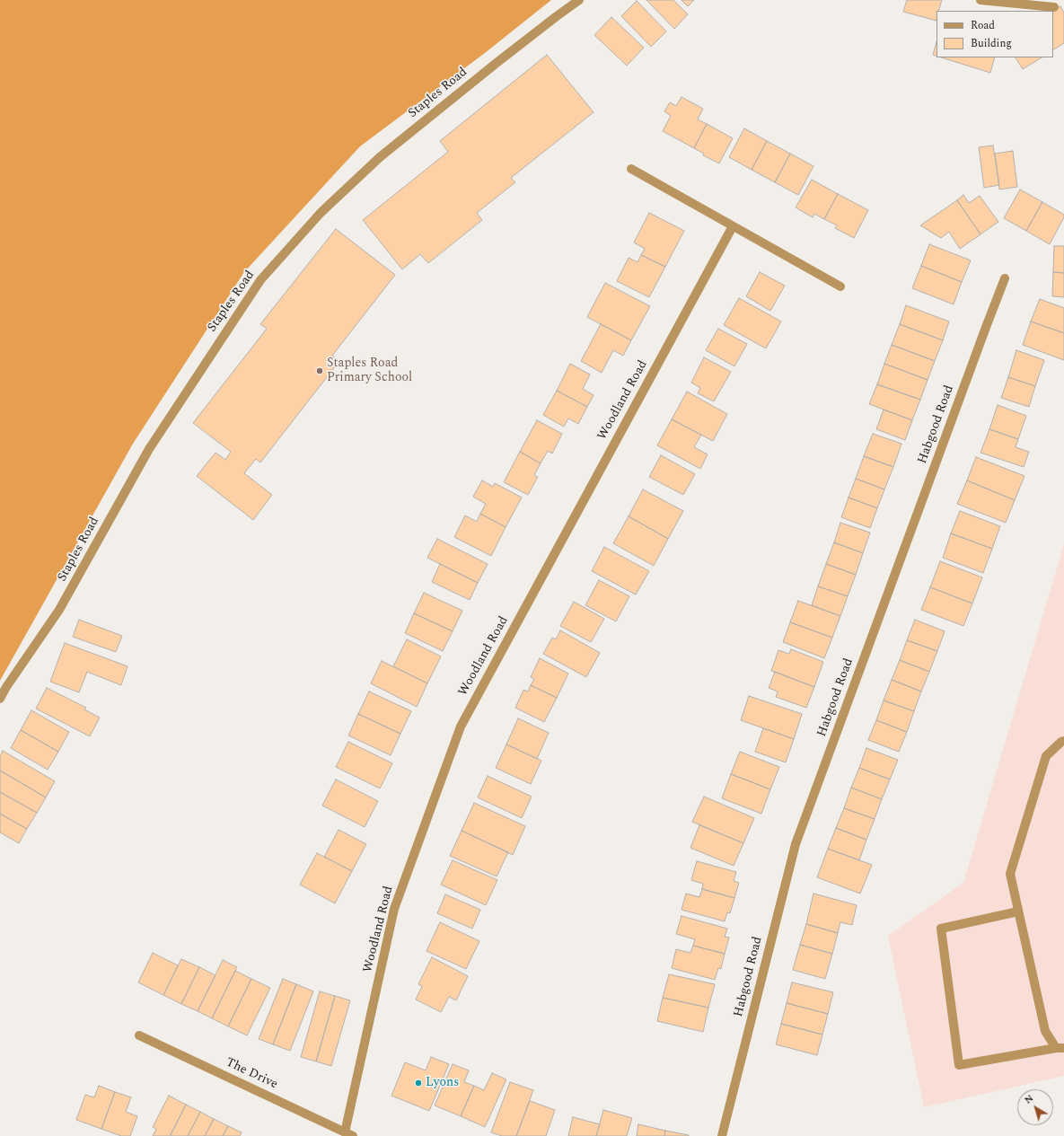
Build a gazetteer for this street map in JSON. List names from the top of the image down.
{
  "streets": {
    "street": [
      "Staples Road",
      "Woodland Road",
      "Habgood Road",
      "The Drive"
    ]
  },
  "crossings": [
    ["Woodland Road", "The Drive"]
  ],
  "places": ["Staples Road Primary School", "Lyons"],
  "legend": ["Road", "Building"],
  "north": "top left"
}
